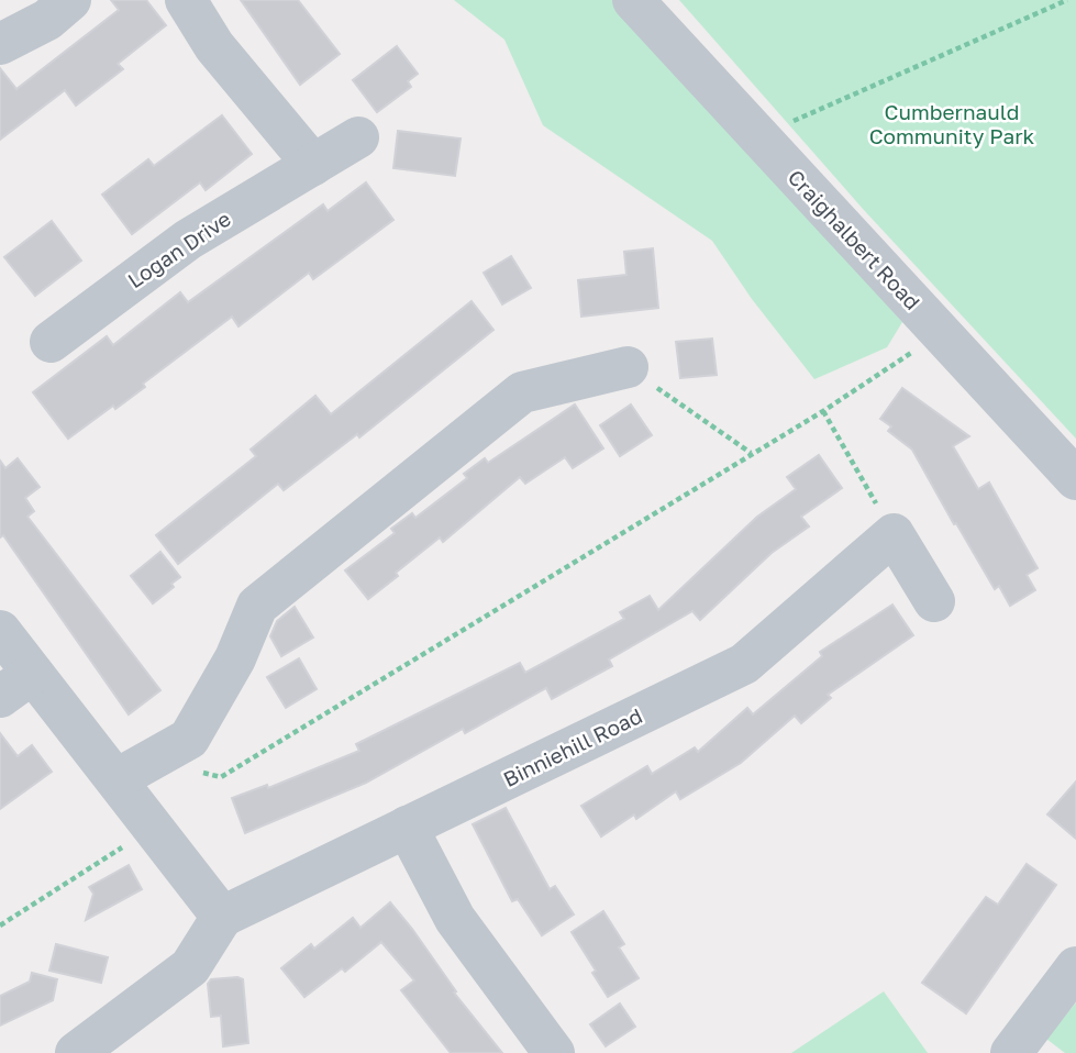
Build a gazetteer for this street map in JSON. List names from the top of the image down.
{
  "streets": {
    "street": ["Craighalbert Road", "Logan Drive", "Binniehill Road"]
  },
  "parks": ["Cumbernauld Community Park"]
}
